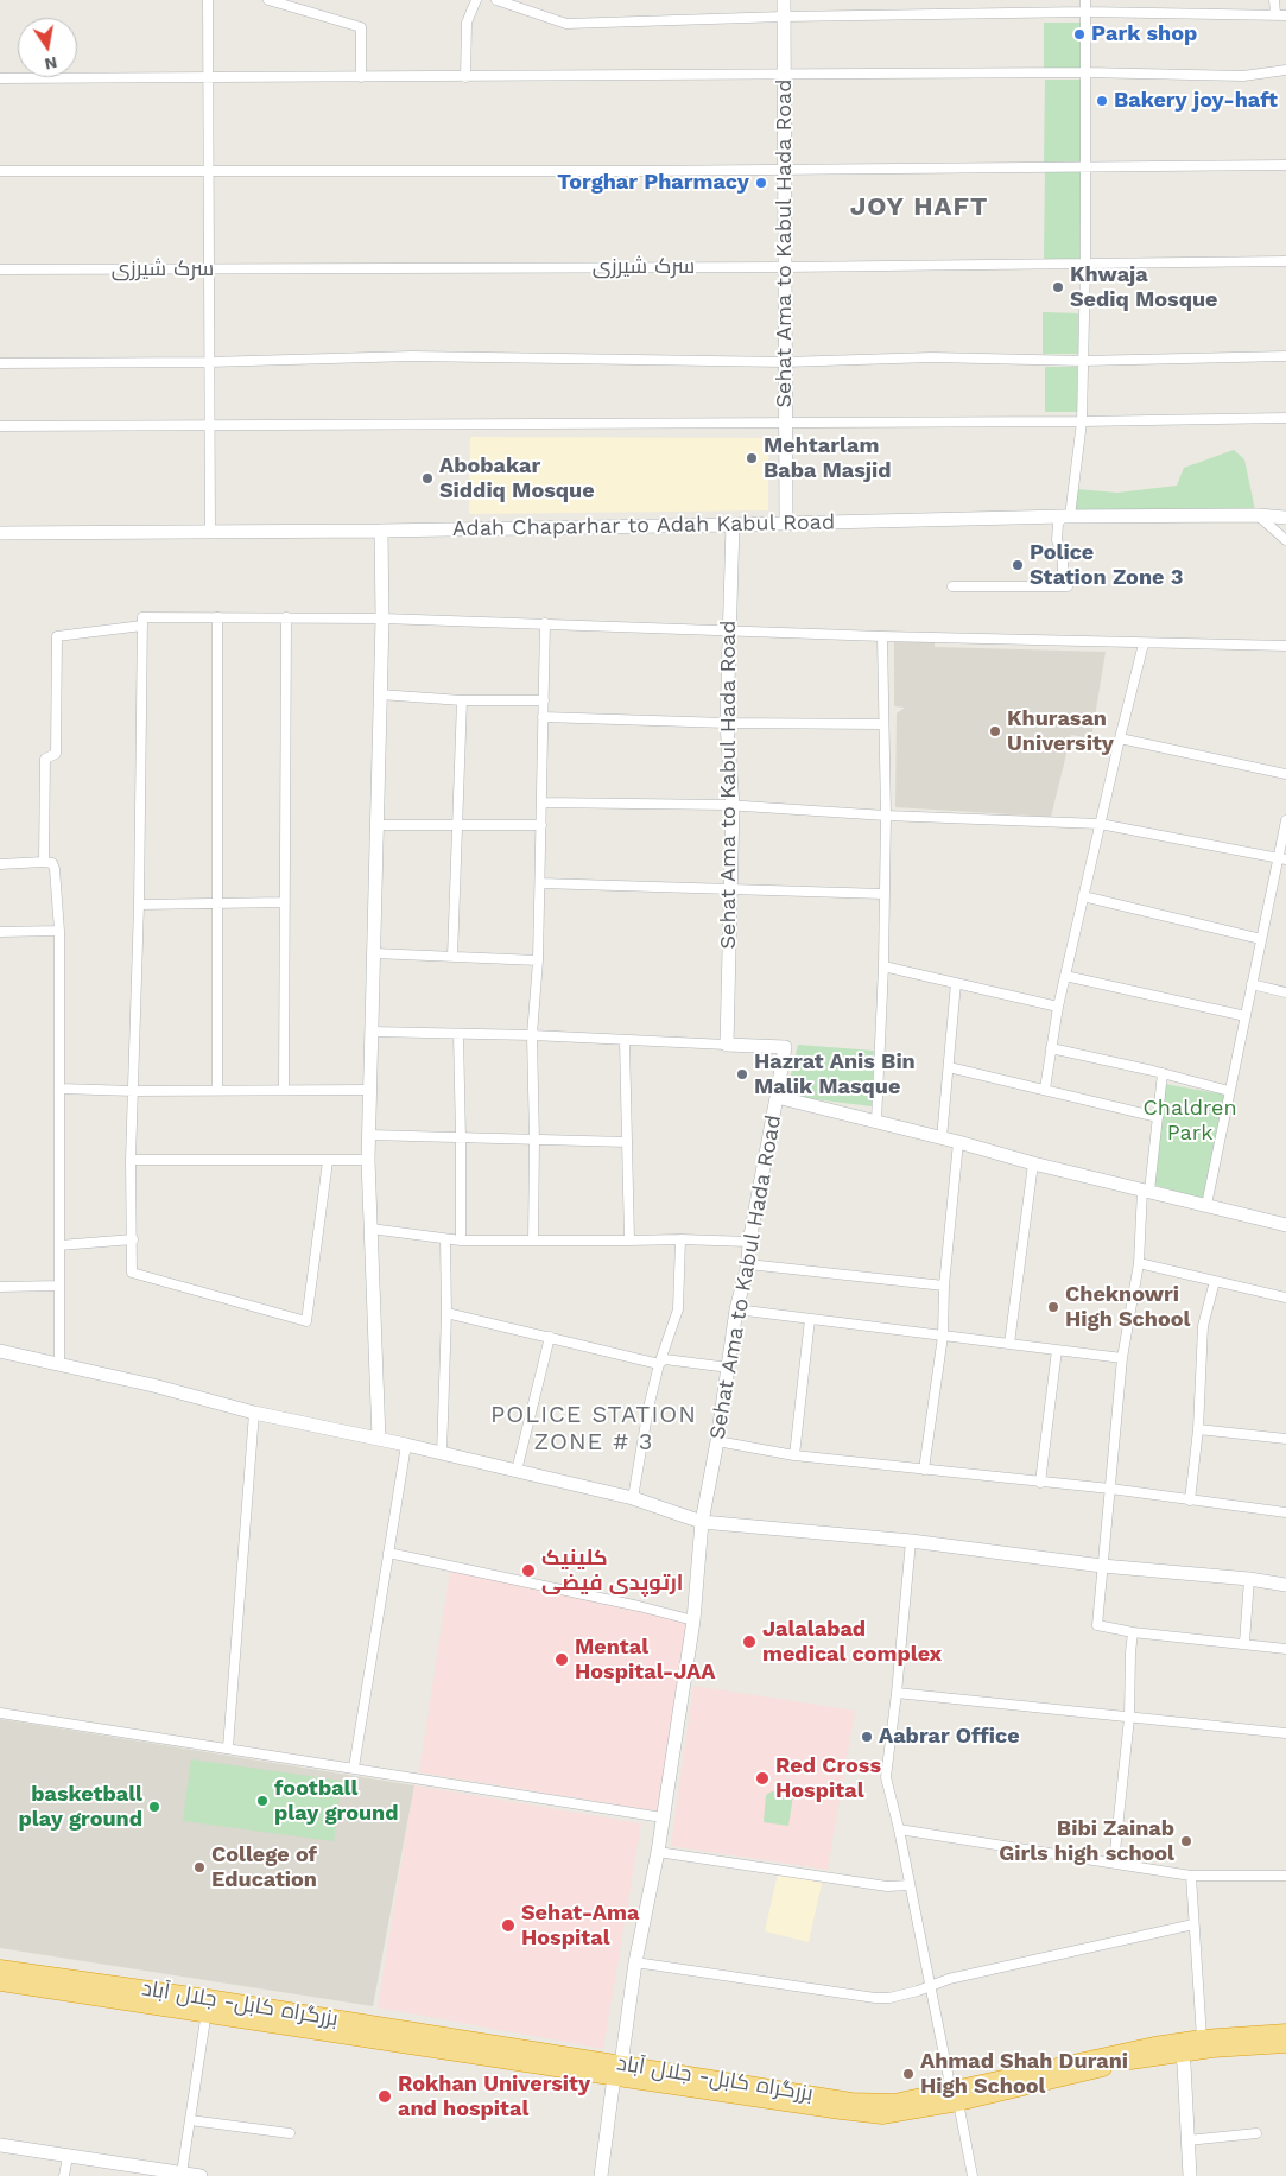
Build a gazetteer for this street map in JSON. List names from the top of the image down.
{
  "streets": {
    "highway": ["بزرگراه کابل- جلال آباد"],
    "main road": ["Sehat Ama to Kabul Hada Road", "Adah Chaparhar to Adah Kabul Road"],
    "street": ["سرک شیرزی"]
  },
  "crossings": [
    ["Sehat Ama to Kabul Hada Road", "سرک شیرزی"],
    ["Sehat Ama to Kabul Hada Road", "Adah Chaparhar to Adah Kabul Road"],
    ["Sehat Ama to Kabul Hada Road", "بزرگراه کابل- جلال آباد"]
  ],
  "districts": ["JOY HAFT", "POLICE STATION ZONE # 3"],
  "parks": ["Chaldren Park"],
  "places": [
    "Park shop",
    "Bakery joy-haft",
    "Torghar Pharmacy",
    "Khwaja Sediq Mosque",
    "Mehtarlam Baba Masjid",
    "Abobakar Siddiq Mosque",
    "Police Station Zone 3",
    "Khurasan University",
    "Hazrat Anis Bin Malik Masque",
    "Cheknowri High School",
    "کلینیک ارتوپدی فیضی",
    "Jalalabad medical complex",
    "Mental Hospital-JAA",
    "Aabrar Office",
    "Red Cross Hospital",
    "football play ground",
    "basketball play ground",
    "Bibi Zainab Girls high school",
    "College of Education",
    "Sehat-Ama Hospital",
    "Ahmad Shah Durani High School",
    "Rokhan University and hospital"
  ],
  "north": "bottom"
}
